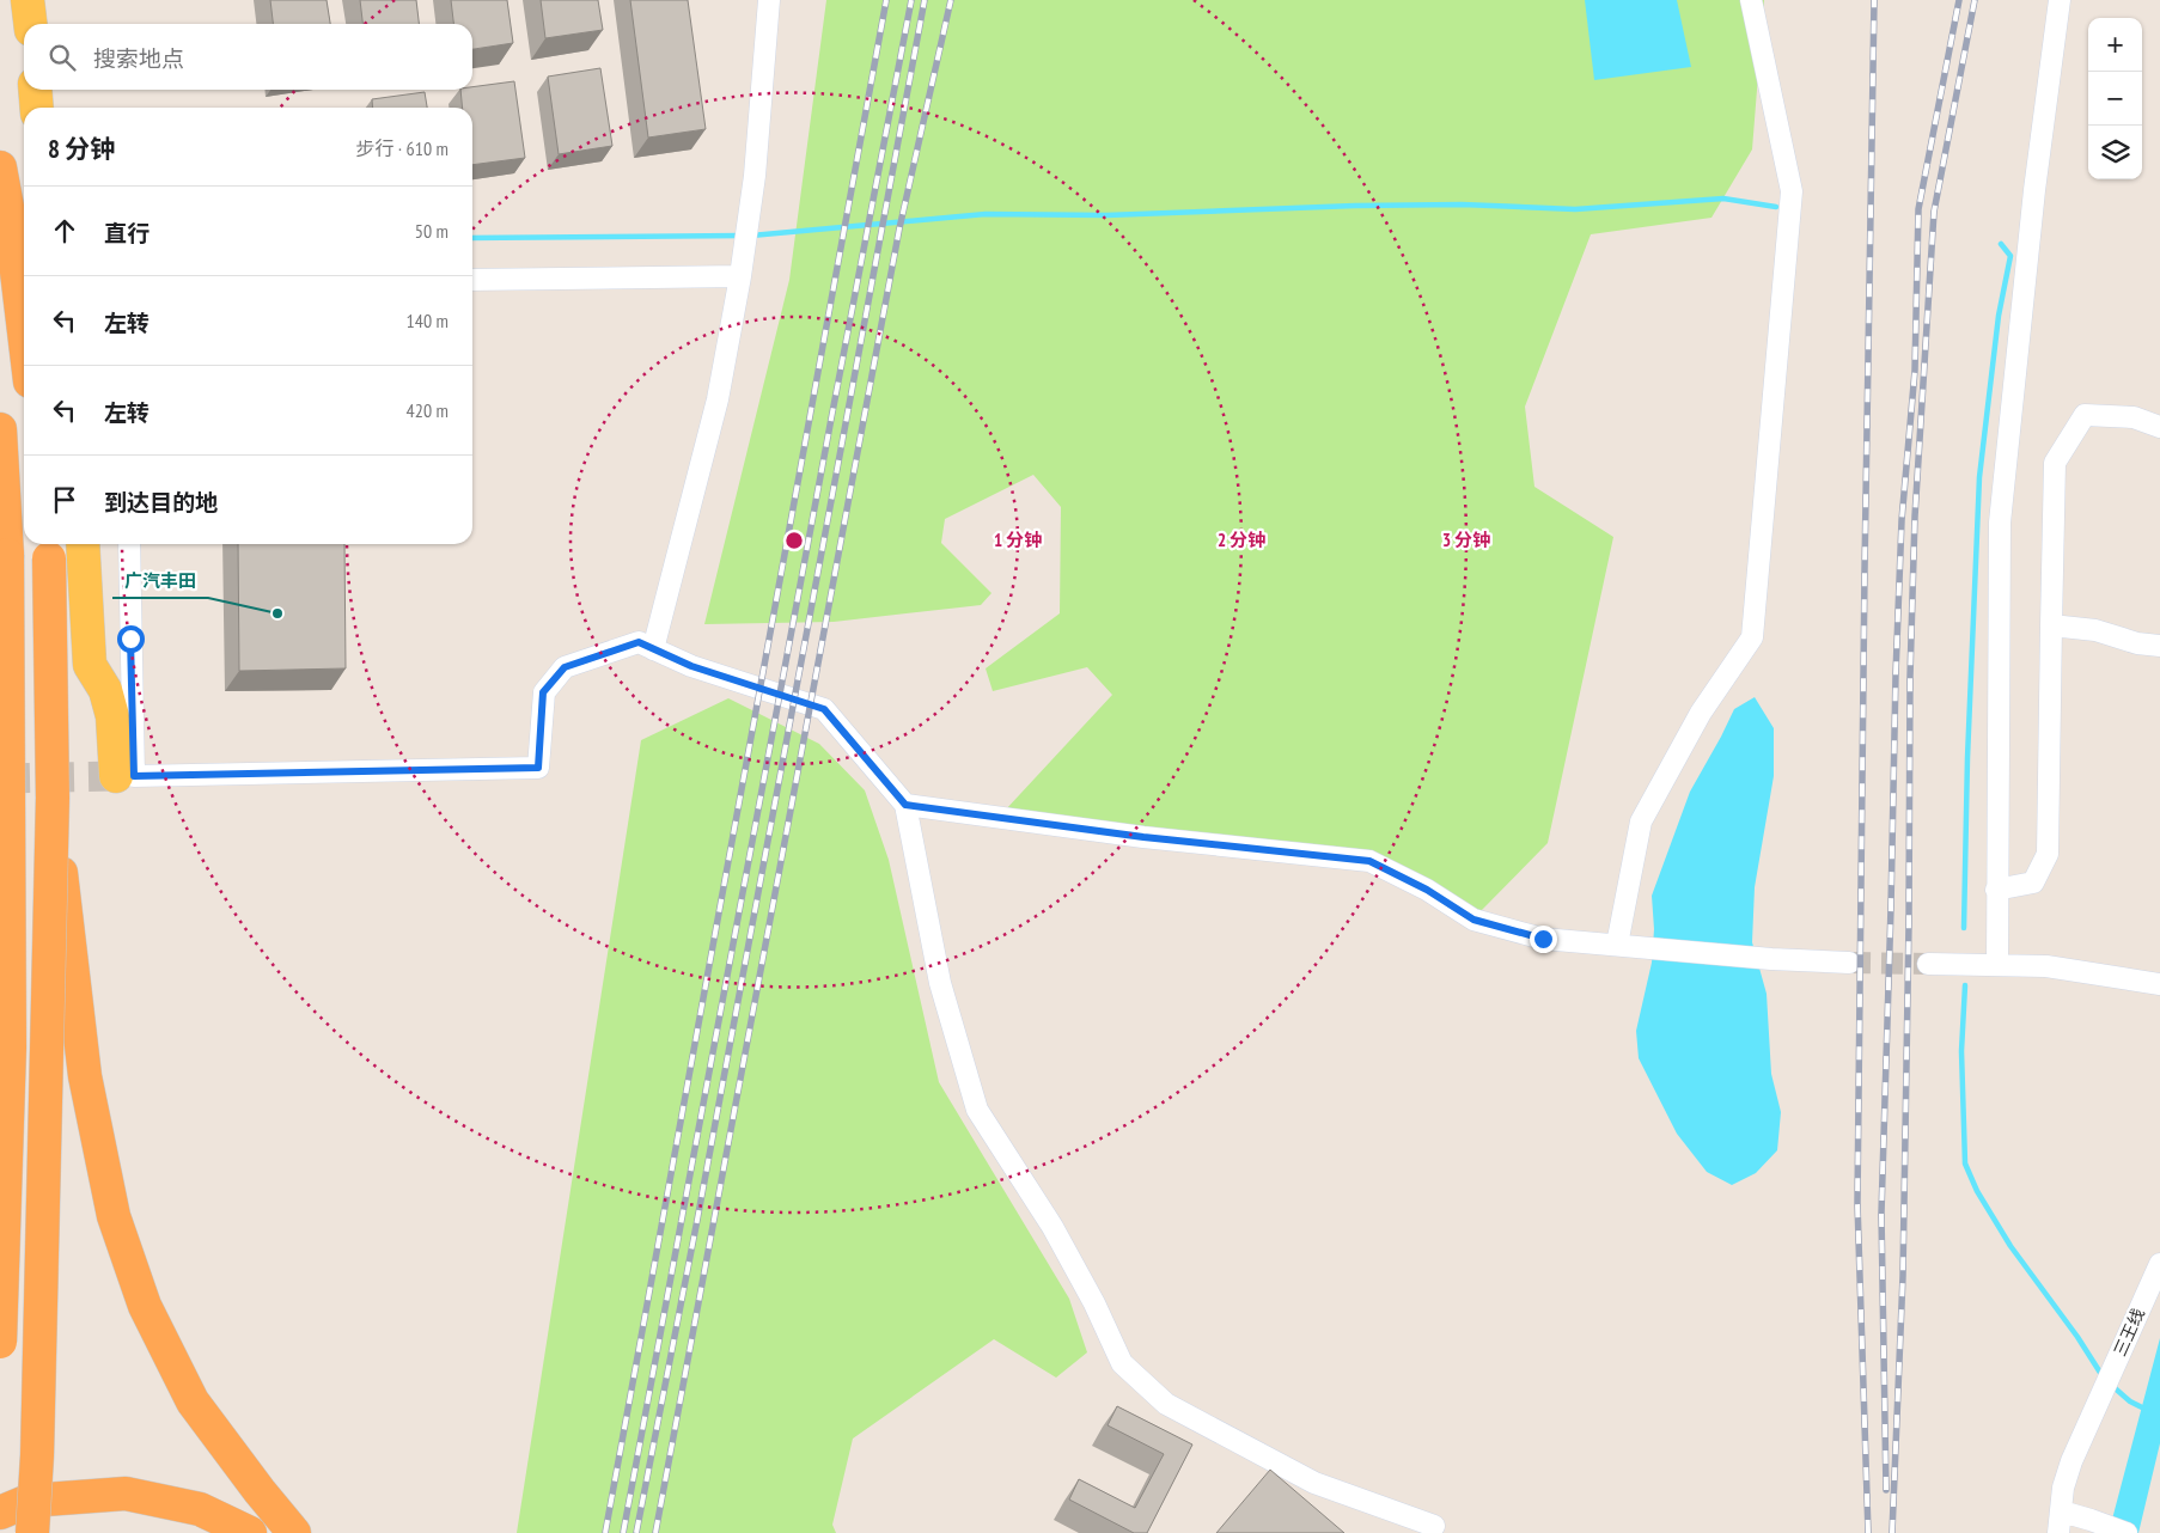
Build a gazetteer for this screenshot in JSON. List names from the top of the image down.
{
  "streets": {
    "street": ["三王线"]
  },
  "places": ["广汽丰田"],
  "page": {
    "map_buttons": ["+", "−"],
    "search": "搜索地点",
    "heading": ["8 分钟", "步行 · 610 m"],
    "list": [
      ["直行", "50 m"],
      ["左转", "140 m"],
      ["左转", "420 m"],
      "到达目的地"
    ]
  },
  "rings": ["1 分钟", "2 分钟", "3 分钟"]
}
